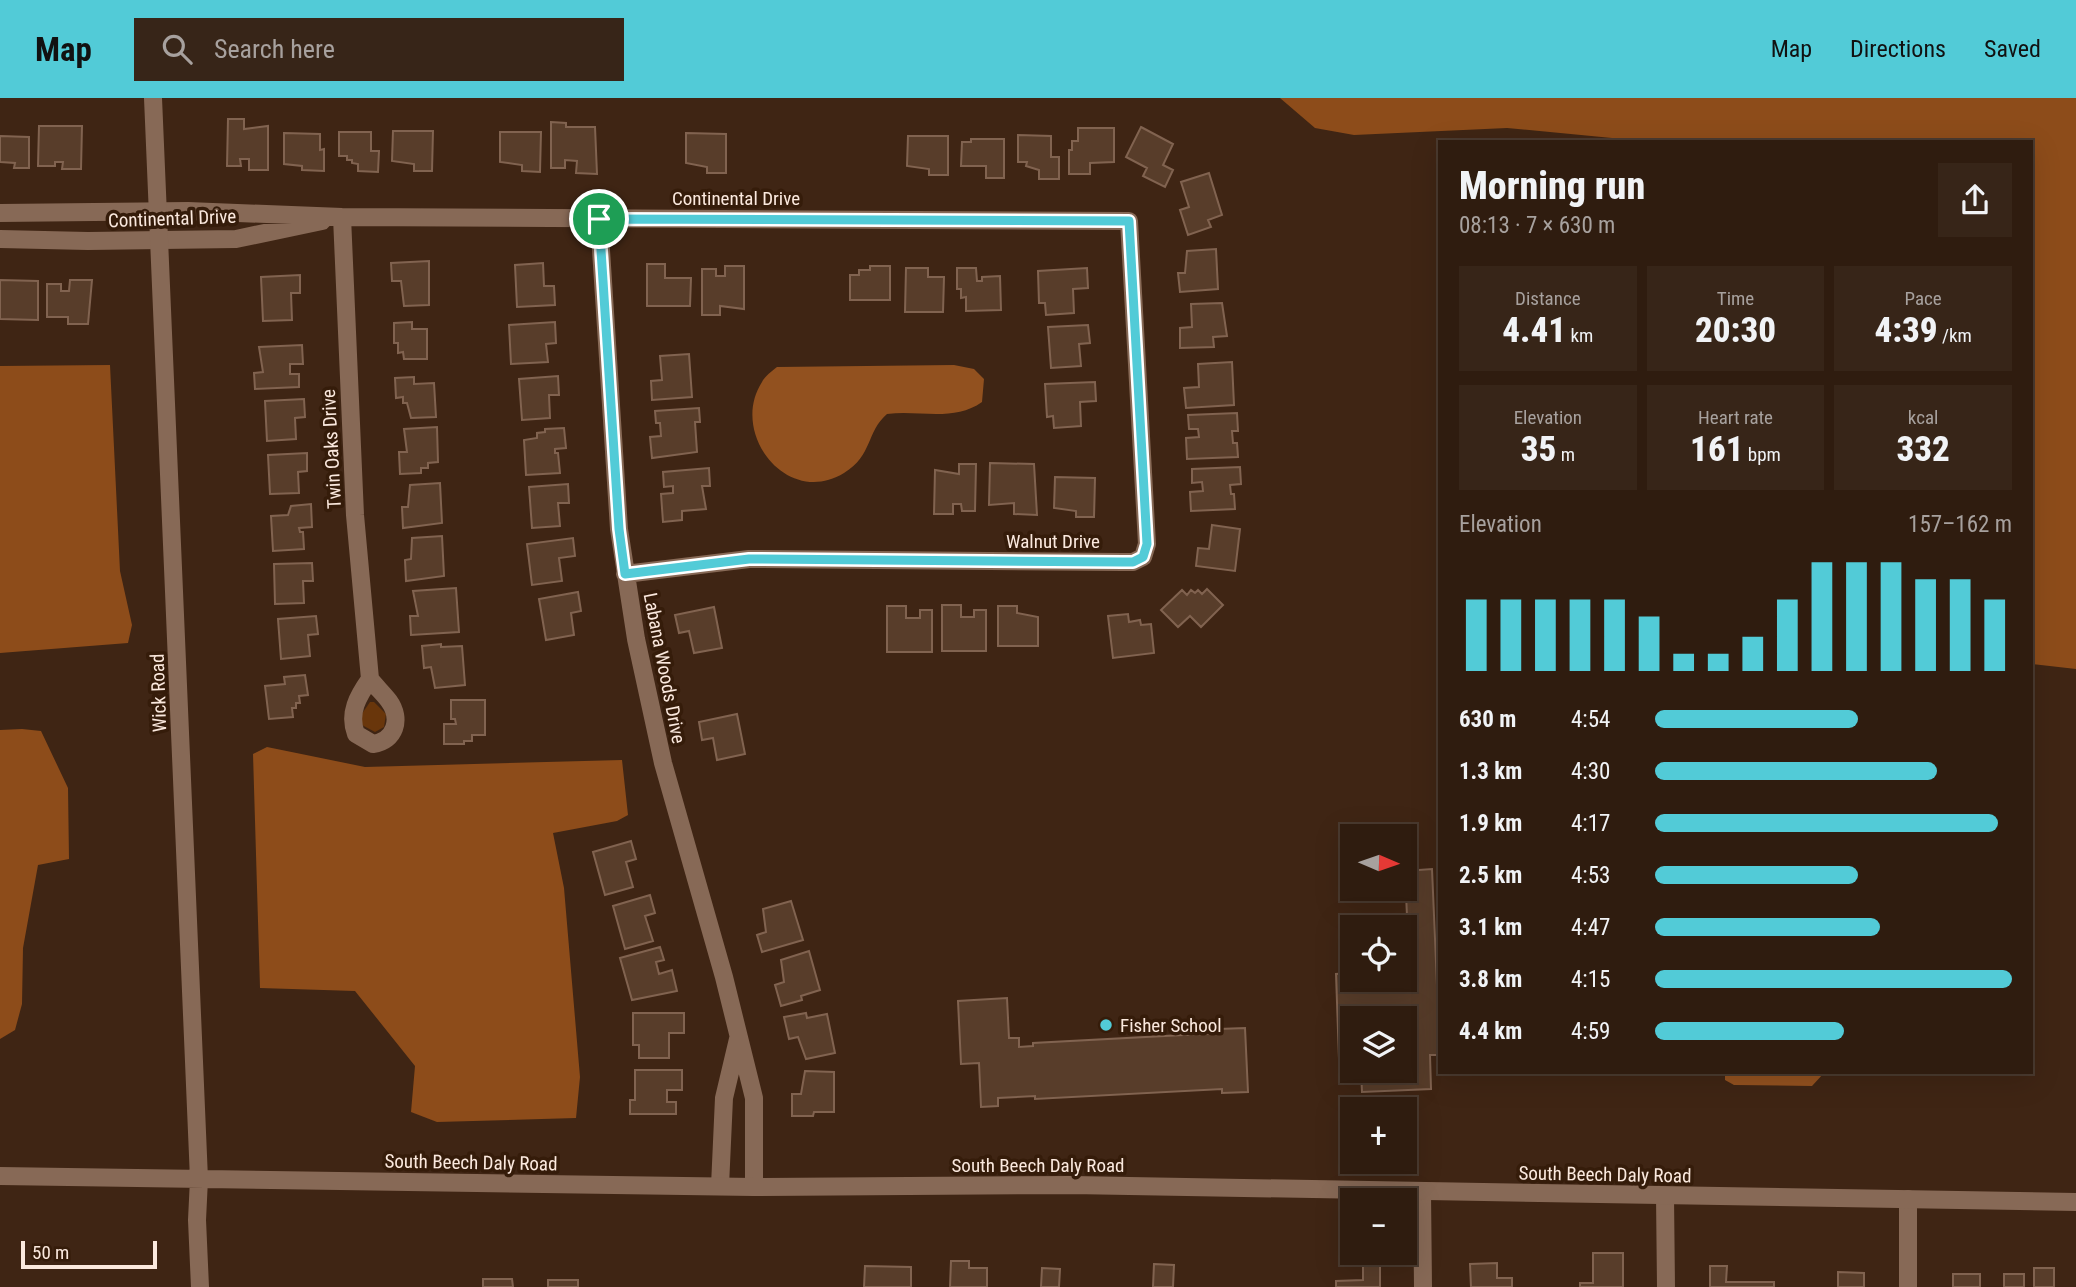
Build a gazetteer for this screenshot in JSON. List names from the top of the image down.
{
  "streets": {
    "street": [
      "Continental Drive",
      "Twin Oaks Drive",
      "Walnut Drive",
      "Labana Woods Drive",
      "Wick Road",
      "South Beech Daly Road"
    ]
  },
  "crossings": [
    ["Continental Drive", "Twin Oaks Drive"],
    ["Continental Drive", "Walnut Drive"],
    ["Continental Drive", "Labana Woods Drive"],
    ["Continental Drive", "Wick Road"],
    ["Walnut Drive", "Labana Woods Drive"],
    ["Labana Woods Drive", "South Beech Daly Road"],
    ["Wick Road", "South Beech Daly Road"]
  ],
  "places": ["Fisher School"],
  "scale_bar": "50 m",
  "north": "right",
  "page": {
    "header": "Map",
    "search": "Search here",
    "nav": ["Map", "Directions", "Saved"],
    "heading": ["Morning run", "08:13 · 7 × 630 m"],
    "stats": [
      ["Distance", "4.41 km"],
      ["Time", "20:30"],
      ["Pace", "4:39 /km"],
      ["Elevation", "35 m"],
      ["Heart rate", "161 bpm"],
      ["kcal", "332"]
    ],
    "chart": ["Elevation", "157–162 m"],
    "list": [
      {
        "name": "630 m",
        "note": "4:54"
      },
      {
        "name": "1.3 km",
        "note": "4:30"
      },
      {
        "name": "1.9 km",
        "note": "4:17"
      },
      {
        "name": "2.5 km",
        "note": "4:53"
      },
      {
        "name": "3.1 km",
        "note": "4:47"
      },
      {
        "name": "3.8 km",
        "note": "4:15"
      },
      {
        "name": "4.4 km",
        "note": "4:59"
      }
    ],
    "map_buttons": ["+", "−"],
    "scale": "50 m"
  }
}
